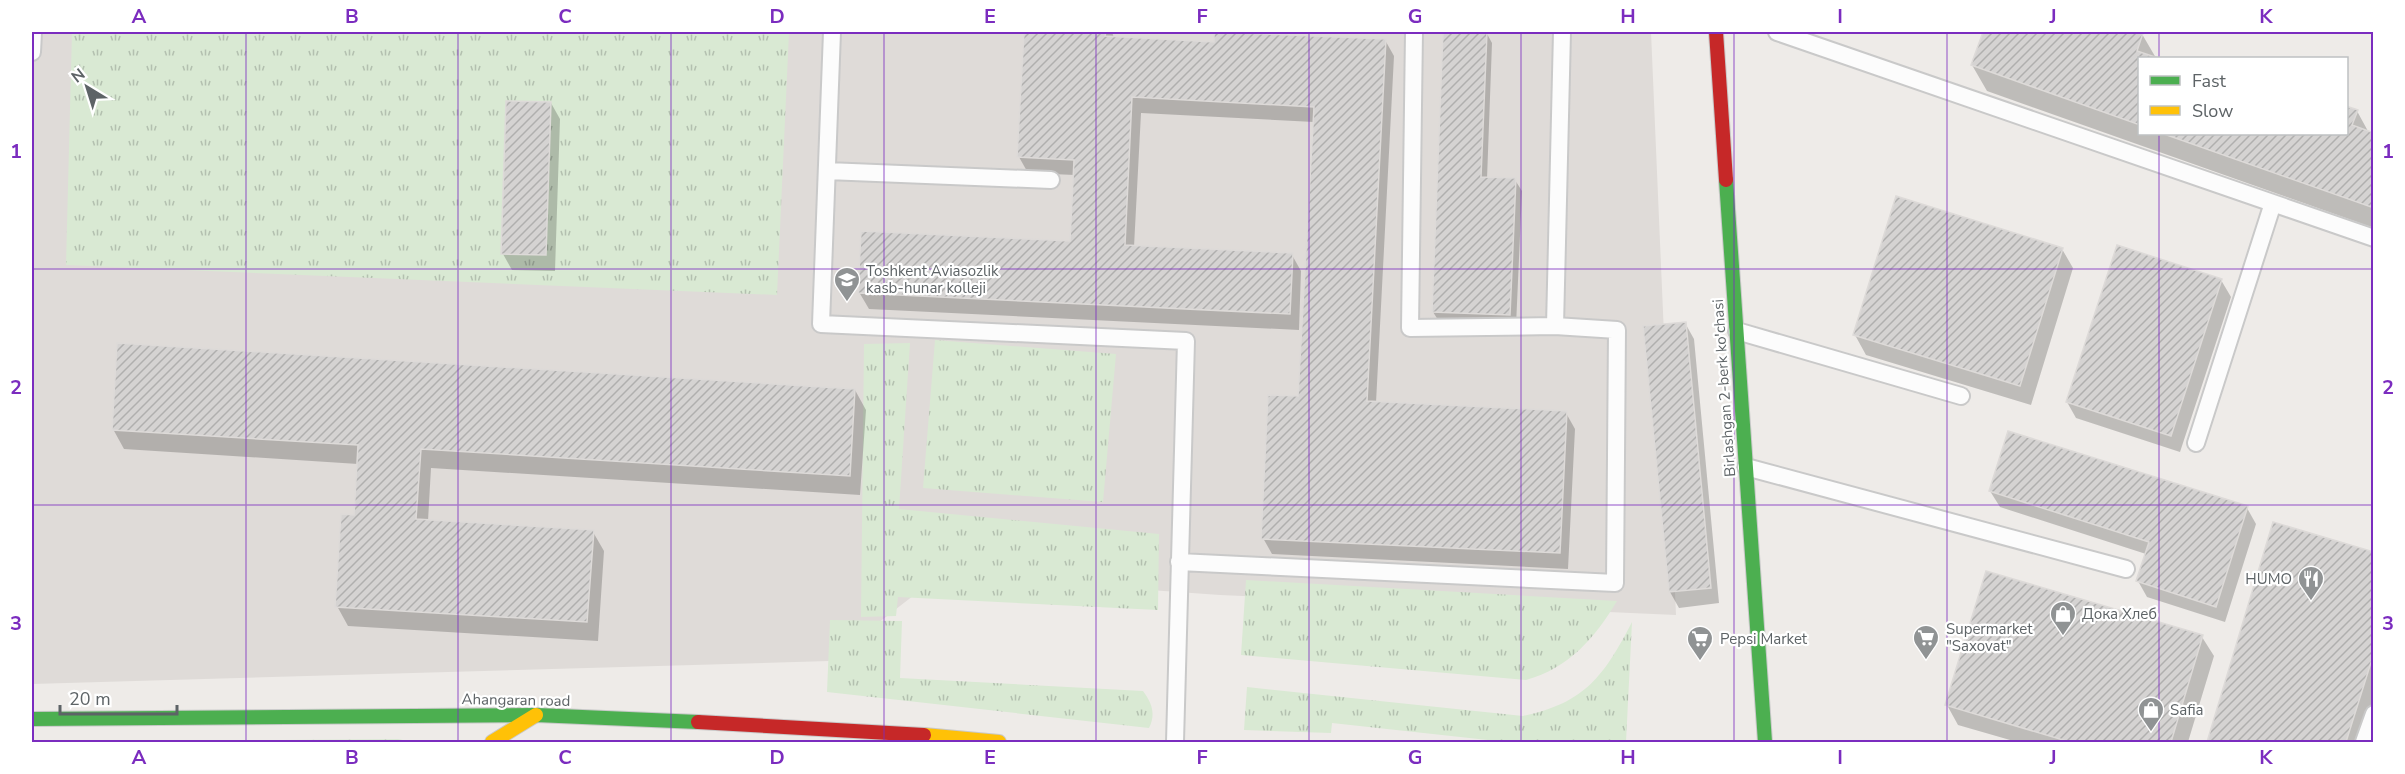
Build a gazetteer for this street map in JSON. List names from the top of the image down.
{
  "streets": {
    "main road": ["Birlashgan 2-berk ko'chasi", "Ahangaran road"]
  },
  "places": {
    "school or university": ["Toshkent Aviasozlik kasb-hunar kolleji"],
    "restaurant": ["HUMO"],
    "shop": ["Дока Хлеб", "Safia"],
    "supermarket": ["Supermarket \"Saxovat\"", "Pepsi Market"]
  },
  "legend": ["Fast", "Slow"],
  "scale_bar": "20 m",
  "north": "top left",
  "grid": {
    "columns": [
      "A",
      "B",
      "C",
      "D",
      "E",
      "F",
      "G",
      "H",
      "I",
      "J",
      "K"
    ],
    "rows": ["1", "2", "3"]
  }
}
